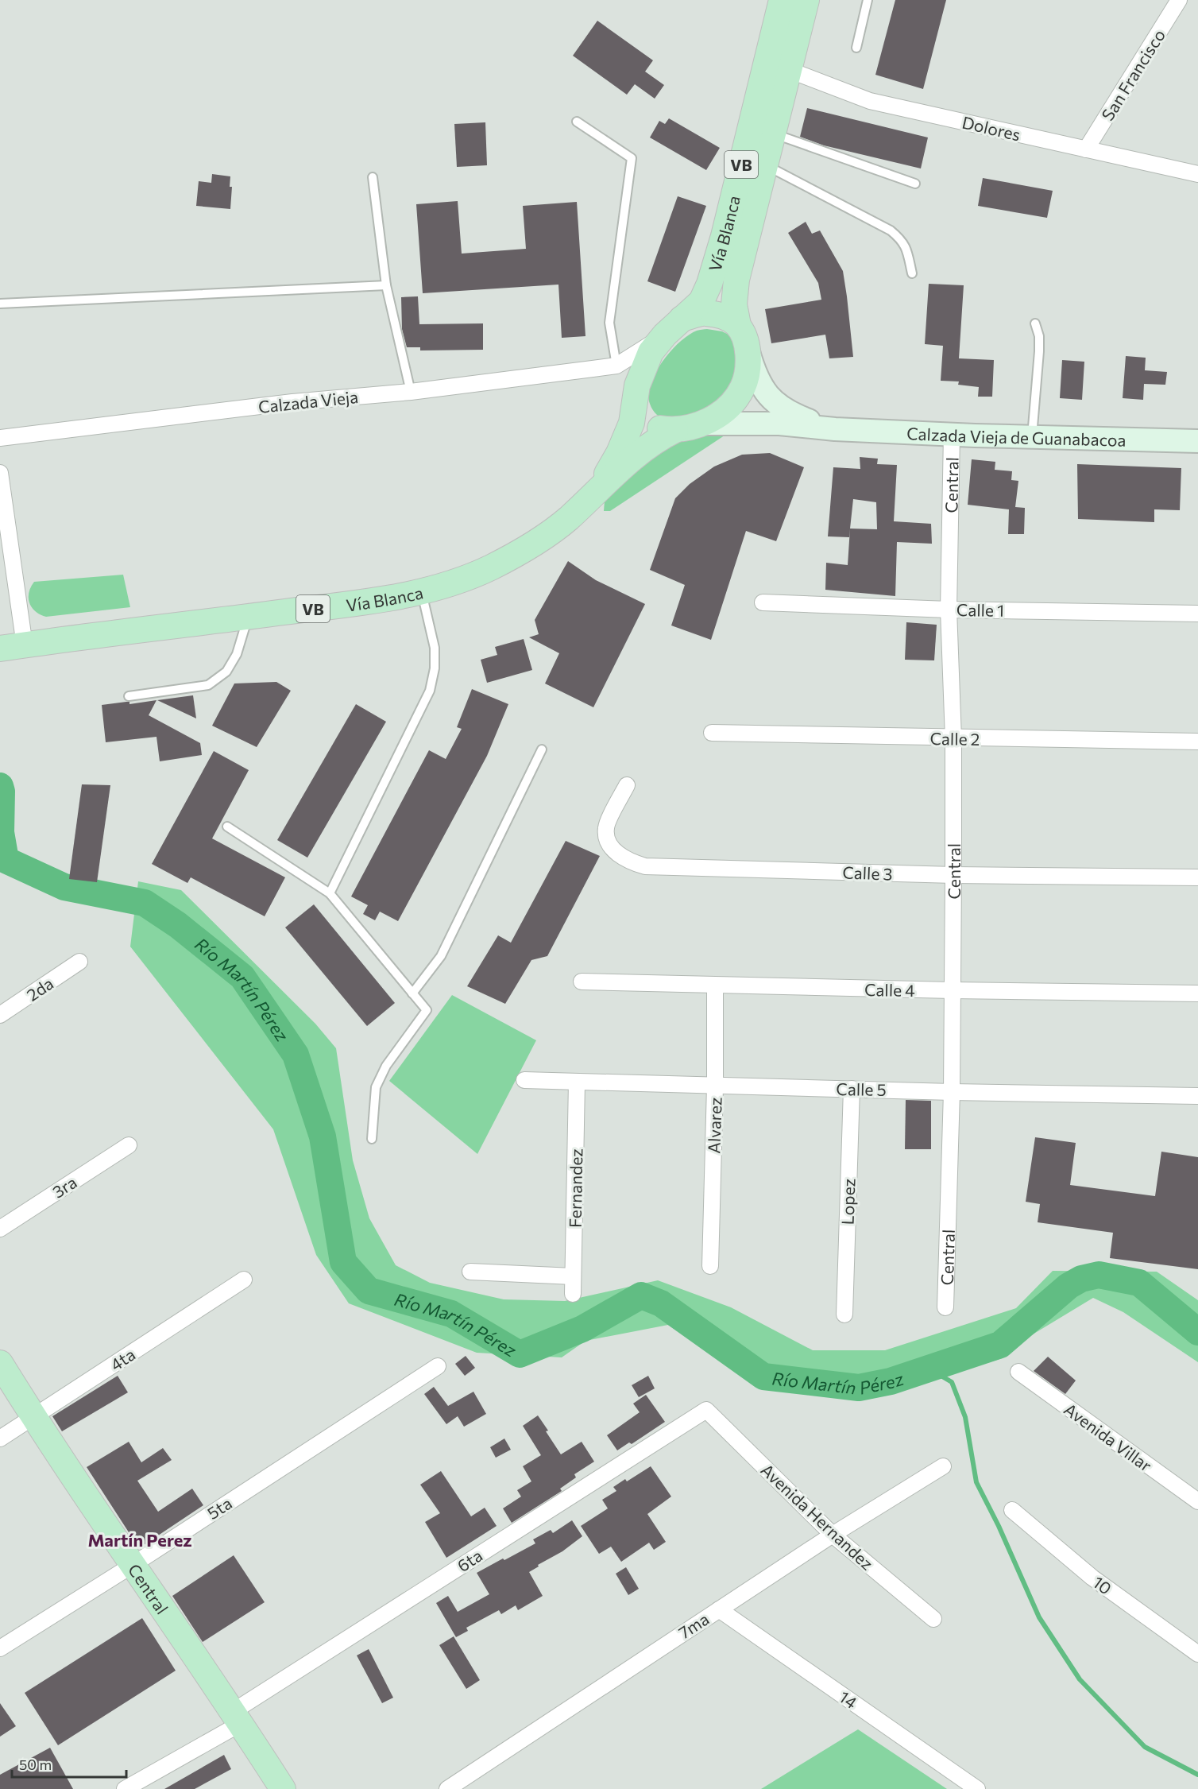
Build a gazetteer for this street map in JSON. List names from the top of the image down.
{
  "streets": {
    "main road": [
      "VB",
      "Vía Blanca",
      "Calzada Vieja de Guanabacoa",
      "Central"
    ],
    "street": [
      "San Francisco",
      "Dolores",
      "Calzada Vieja",
      "Calle 1",
      "Calle 2",
      "Calle 3",
      "2da",
      "Calle 4",
      "Calle 5",
      "Alvarez",
      "3ra",
      "Fernandez",
      "Lopez",
      "4ta",
      "Avenida Villar",
      "5ta",
      "Avenida Hernandez",
      "6ta",
      "10",
      "7ma",
      "14"
    ]
  },
  "crossings": [
    ["San Francisco", "Dolores"],
    ["Dolores", "Vía Blanca"],
    ["VB", "Vía Blanca"],
    ["VB", "Calzada Vieja"],
    ["Vía Blanca", "Calzada Vieja"],
    ["Calzada Vieja de Guanabacoa", "Central"],
    ["Central", "Calle 1"],
    ["Central", "Calle 2"],
    ["Central", "Calle 3"],
    ["Central", "Calle 4"],
    ["Central", "Calle 5"],
    ["Central", "4ta"],
    ["Central", "5ta"],
    ["Central", "6ta"],
    ["Calle 4", "Alvarez"],
    ["Calle 5", "Alvarez"],
    ["Calle 5", "Fernandez"],
    ["Calle 5", "Lopez"],
    ["Avenida Hernandez", "6ta"],
    ["Avenida Hernandez", "7ma"],
    ["7ma", "14"]
  ],
  "districts": ["Martín Perez"],
  "water": ["Río Martín Pérez"],
  "scale_bar": "50 m"
}
